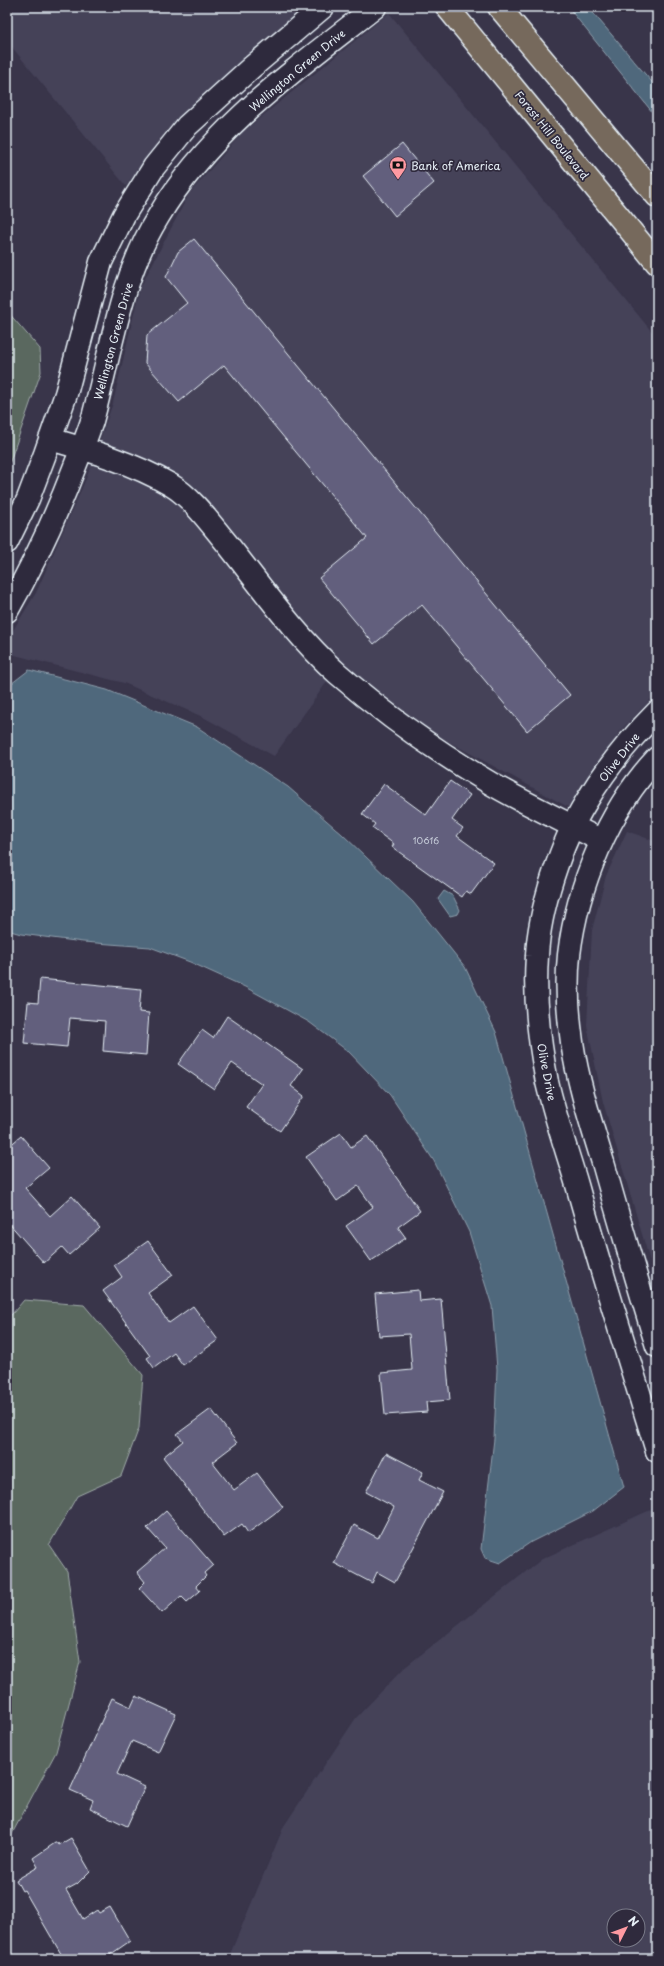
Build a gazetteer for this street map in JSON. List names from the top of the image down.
{
  "streets": {
    "main road": ["Forest Hill Boulevard"],
    "street": ["Wellington Green Drive", "Olive Drive"]
  },
  "places": {
    "bank": ["Bank of America"]
  },
  "house_numbers": ["10616"],
  "north": "top right"
}
